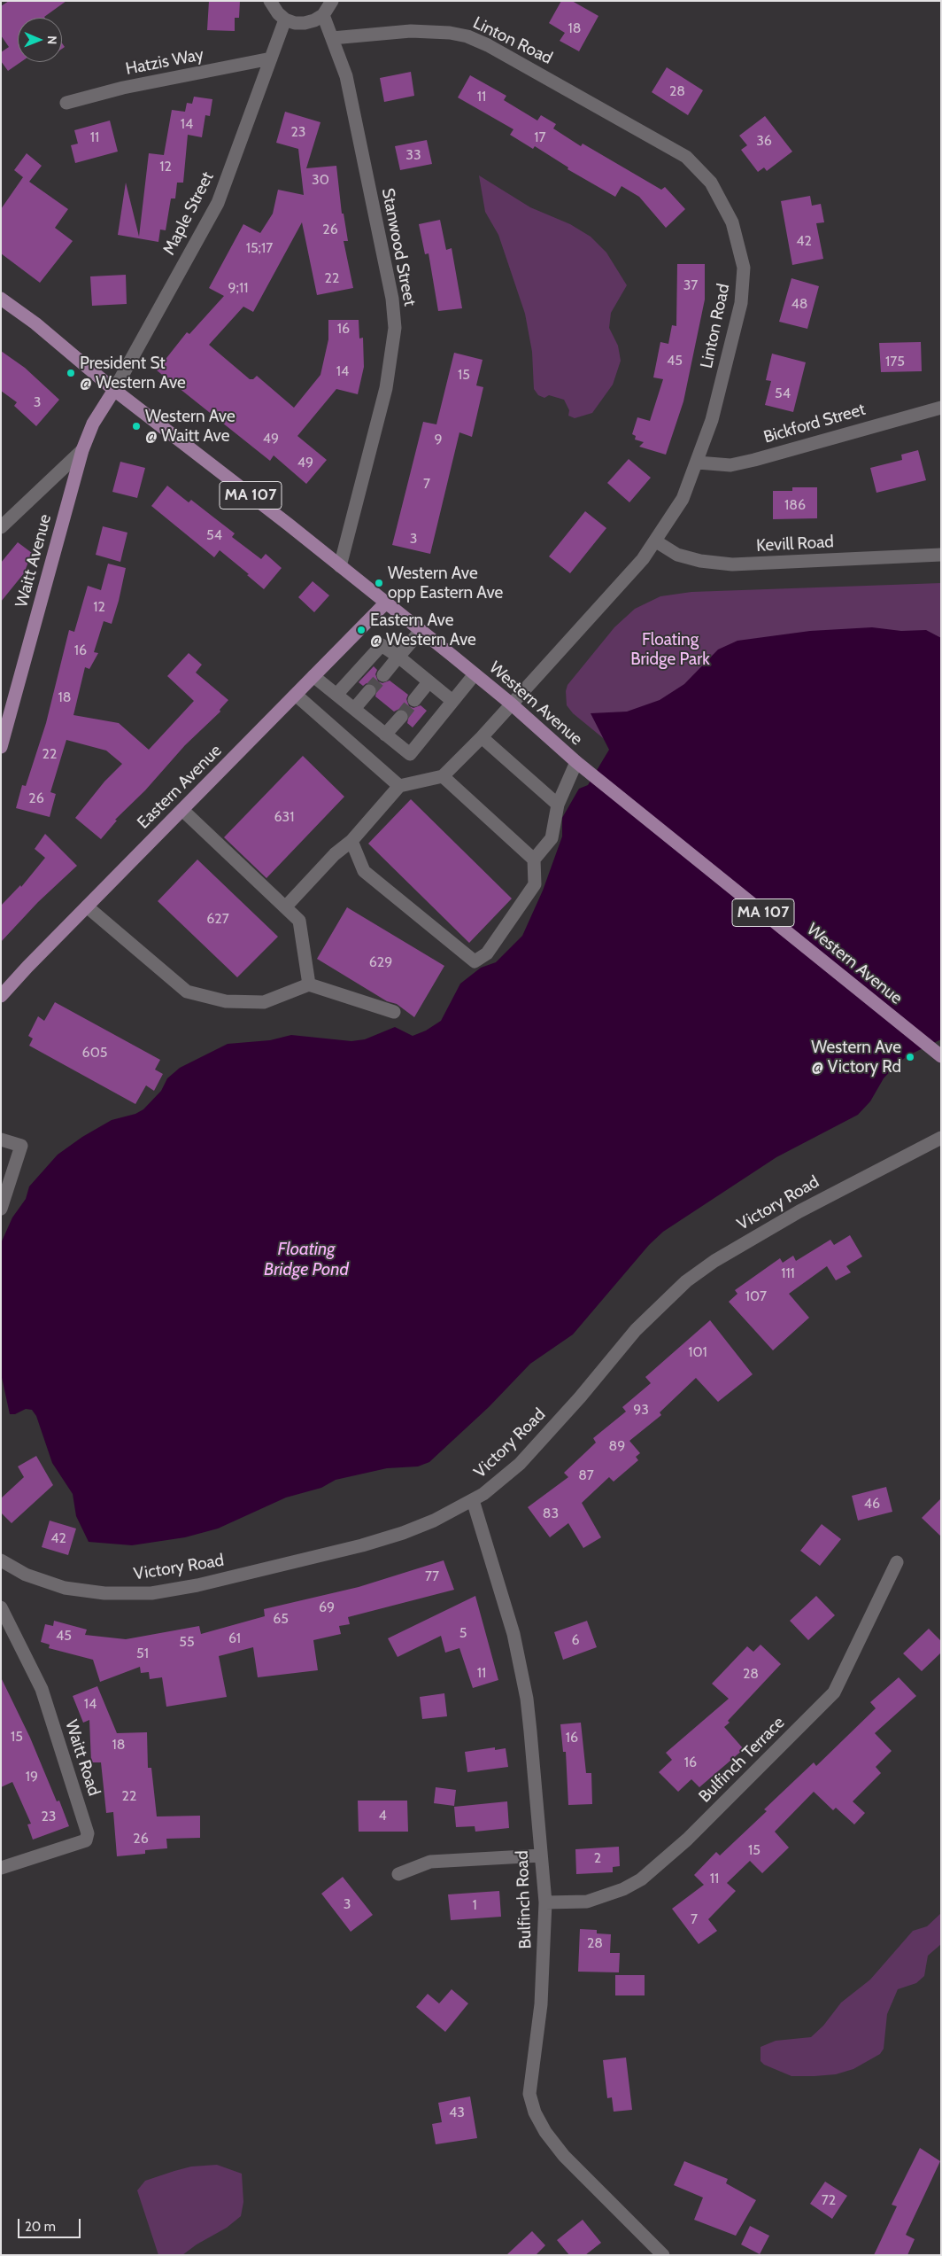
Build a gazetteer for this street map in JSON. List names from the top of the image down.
{
  "streets": {
    "main road": [
      "MA 107",
      "Waitt Avenue",
      "Western Avenue",
      "Eastern Avenue"
    ],
    "street": [
      "Linton Road",
      "Hatzis Way",
      "Maple Street",
      "Stanwood Street",
      "Bickford Street",
      "Kevill Road",
      "Victory Road",
      "Waitt Road",
      "Bulfinch Terrace",
      "Bulfinch Road"
    ]
  },
  "crossings": [
    ["Linton Road", "Stanwood Street"],
    ["Linton Road", "Bickford Street"],
    ["Linton Road", "Kevill Road"],
    ["Linton Road", "Western Avenue"],
    ["Hatzis Way", "Maple Street"],
    ["Maple Street", "Waitt Avenue"],
    ["Maple Street", "Western Avenue"],
    ["Stanwood Street", "Western Avenue"],
    ["Waitt Avenue", "Western Avenue"],
    ["Western Avenue", "Eastern Avenue"],
    ["Victory Road", "Bulfinch Road"],
    ["Bulfinch Terrace", "Bulfinch Road"]
  ],
  "water": ["Floating Bridge Pond"],
  "parks": ["Floating Bridge Park"],
  "places": [
    "President St @ Western Ave",
    "Western Ave @ Waitt Ave",
    "Western Ave opp Eastern Ave",
    "Eastern Ave @ Western Ave",
    "Western Ave @ Victory Rd"
  ],
  "house_numbers": [
    "18",
    "28",
    "11",
    "14",
    "23",
    "11",
    "17",
    "36",
    "33",
    "12",
    "30",
    "26",
    "42",
    "15;17",
    "22",
    "37",
    "9;11",
    "48",
    "16",
    "45",
    "175",
    "14",
    "15",
    "54",
    "3",
    "49",
    "9",
    "49",
    "7",
    "186",
    "54",
    "3",
    "12",
    "16",
    "18",
    "22",
    "26",
    "631",
    "627",
    "629",
    "605",
    "111",
    "107",
    "101",
    "93",
    "89",
    "87",
    "46",
    "83",
    "42",
    "77",
    "69",
    "65",
    "5",
    "45",
    "61",
    "6",
    "55",
    "51",
    "11",
    "28",
    "14",
    "15",
    "16",
    "18",
    "16",
    "19",
    "22",
    "4",
    "23",
    "26",
    "15",
    "2",
    "11",
    "3",
    "1",
    "7",
    "28",
    "43",
    "72"
  ],
  "scale_bar": "20 m",
  "north": "right"
}
